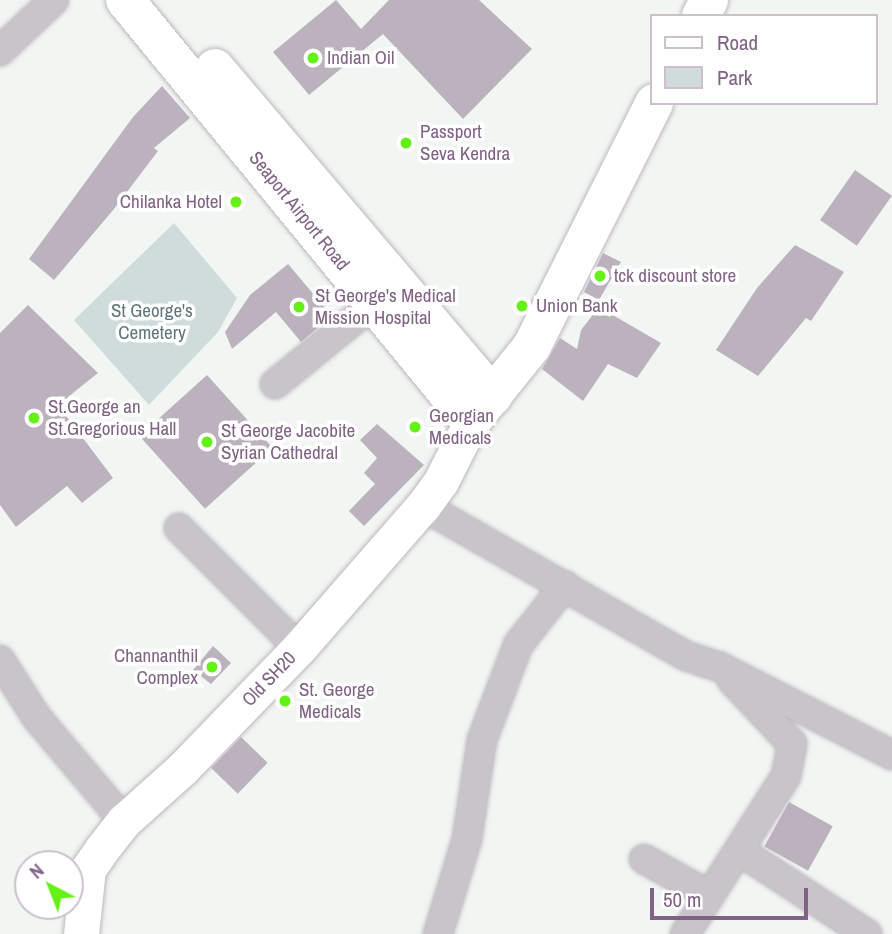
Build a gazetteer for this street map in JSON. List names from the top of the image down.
{
  "streets": {
    "highway": ["Seaport Airport Road"],
    "main road": ["Old SH20"]
  },
  "crossings": [
    ["Seaport Airport Road", "Old SH20"]
  ],
  "parks": ["St George's Cemetery"],
  "places": [
    "Indian Oil",
    "Passport Seva Kendra",
    "Chilanka Hotel",
    "tck discount store",
    "Union Bank",
    "St George's Medical Mission Hospital",
    "St.George an St.Gregorious Hall",
    "Georgian Medicals",
    "St George Jacobite Syrian Cathedral",
    "Channanthil Complex",
    "St. George Medicals"
  ],
  "legend": ["Road", "Park"],
  "scale_bar": "50 m",
  "north": "top left"
}
